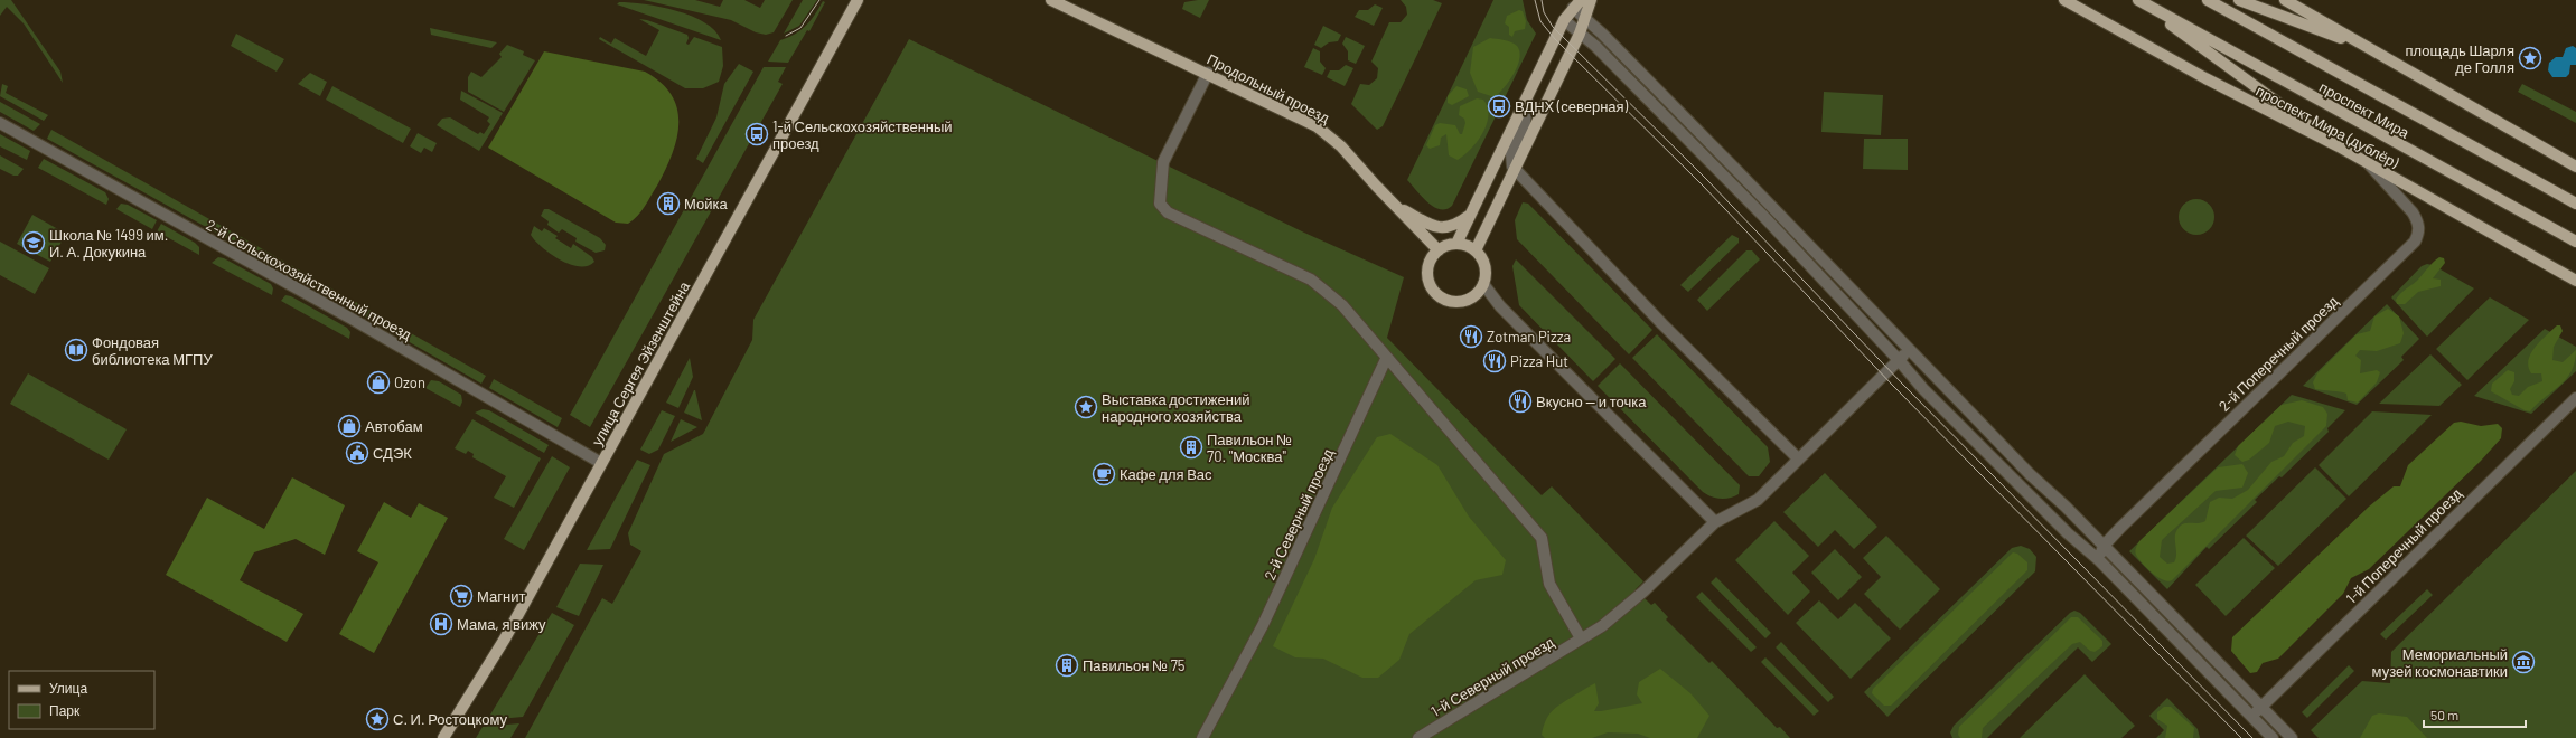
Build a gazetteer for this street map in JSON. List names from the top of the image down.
{
  "streets": {
    "main road": [
      "Продольный проезд",
      "проспект Мира",
      "проспект Мира (дублёр)",
      "улица Сергея Эйзенштейна"
    ],
    "street": [
      "2-й Сельскохозяйственный проезд",
      "2-й Поперечный проезд",
      "2-й Северный проезд",
      "1-й Поперечный проезд",
      "1-й Северный проезд"
    ]
  },
  "crossings": [
    ["проспект Мира (дублёр)", "2-й Поперечный проезд"],
    ["2-й Сельскохозяйственный проезд", "улица Сергея Эйзенштейна"]
  ],
  "places": {
    "place": ["площадь Шарля де Голля", "Выставка достижений народного хозяйства", "С. И. Ростоцкому"],
    "bus stop": ["ВДНХ (северная)", "1-й Сельскохозяйственный проезд"],
    "building": ["Мойка", "Павильон № 70. \"Москва\"", "Павильон № 75"],
    "school or university": ["Школа № 1499 им. И. А. Докукина"],
    "restaurant": ["Zotman Pizza", "Pizza Hut", "Вкусно — и точка"],
    "library": ["Фондовая библиотека МГПУ"],
    "shop": ["Ozon", "Автобам"],
    "public building": ["СДЭК"],
    "cafe": ["Кафе для Вас"],
    "supermarket": ["Магнит"],
    "hospital": ["Мама, я вижу"],
    "museum": ["Мемориальный музей космонавтики"]
  },
  "legend": ["Улица", "Парк"],
  "scale_bar": "50 m"
}
